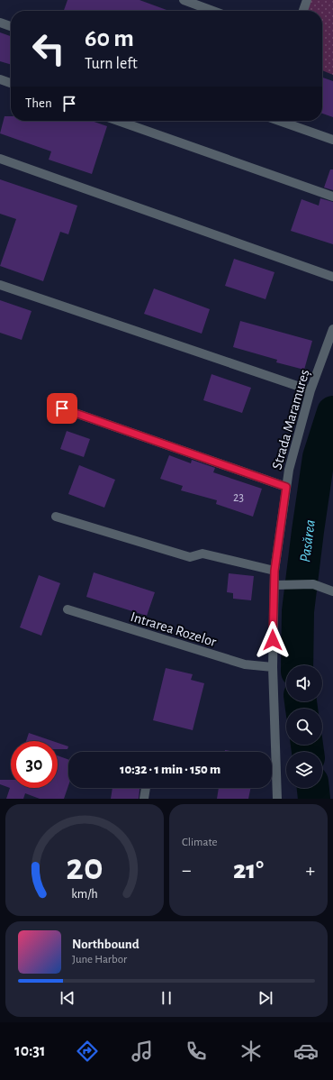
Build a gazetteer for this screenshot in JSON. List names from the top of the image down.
{
  "streets": {
    "street": ["Strada Maramureș", "Intrarea Rozelor"]
  },
  "crossings": [
    ["Strada Maramureș", "Intrarea Rozelor"]
  ],
  "water": ["Pasărea"],
  "house_numbers": ["23"],
  "page": {
    "turn": ["60 m", "Turn left"],
    "then": "Then",
    "limit": "30",
    "trip": "10:32 · 1 min · 150 m",
    "tile": "Climate",
    "heat": ["−", "21°", "+"],
    "song": ["Northbound", "June Harbor"],
    "tabs": "10:31",
    "gauge": ["20", "km/h"]
  }
}
